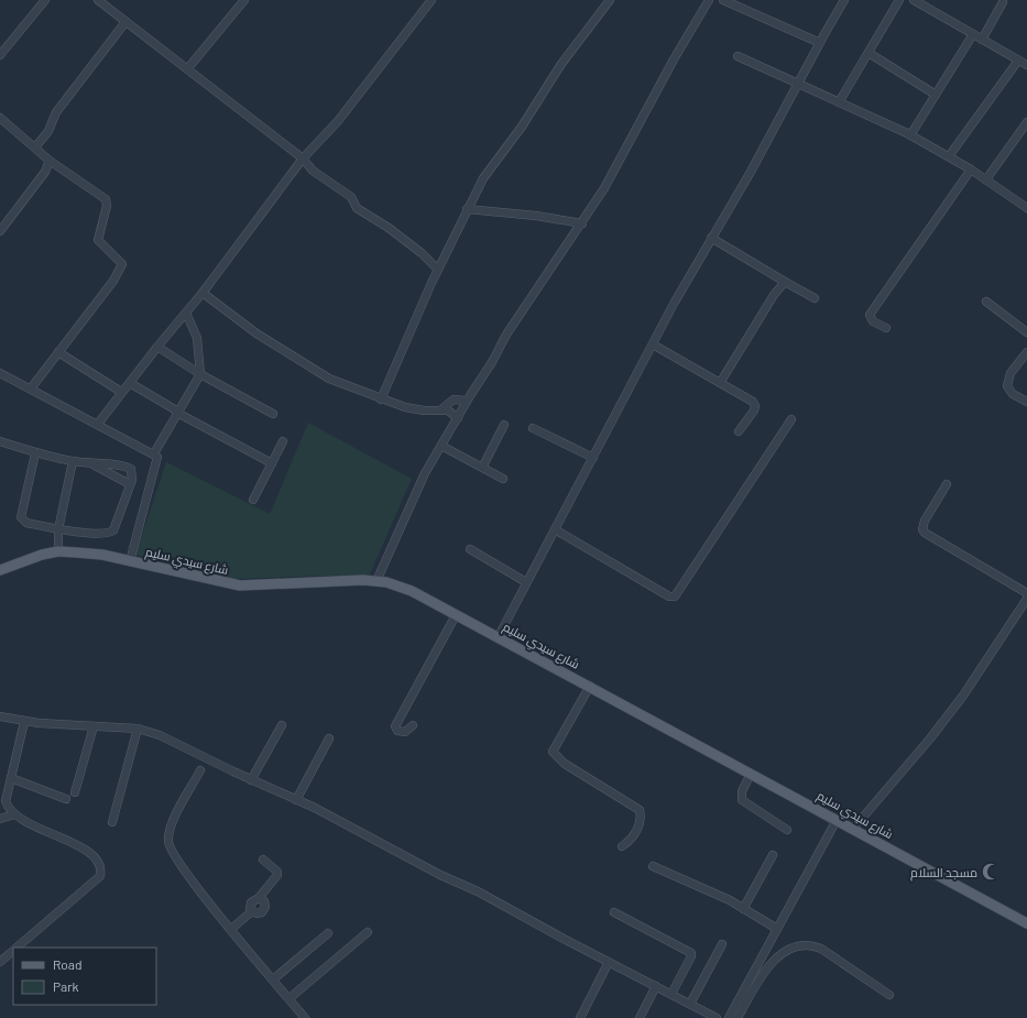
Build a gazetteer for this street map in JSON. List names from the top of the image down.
{
  "streets": {
    "main road": ["شارع سيدي سليم"]
  },
  "places": {
    "mosque": ["مسجد السلام"]
  },
  "legend": ["Road", "Park"]
}
